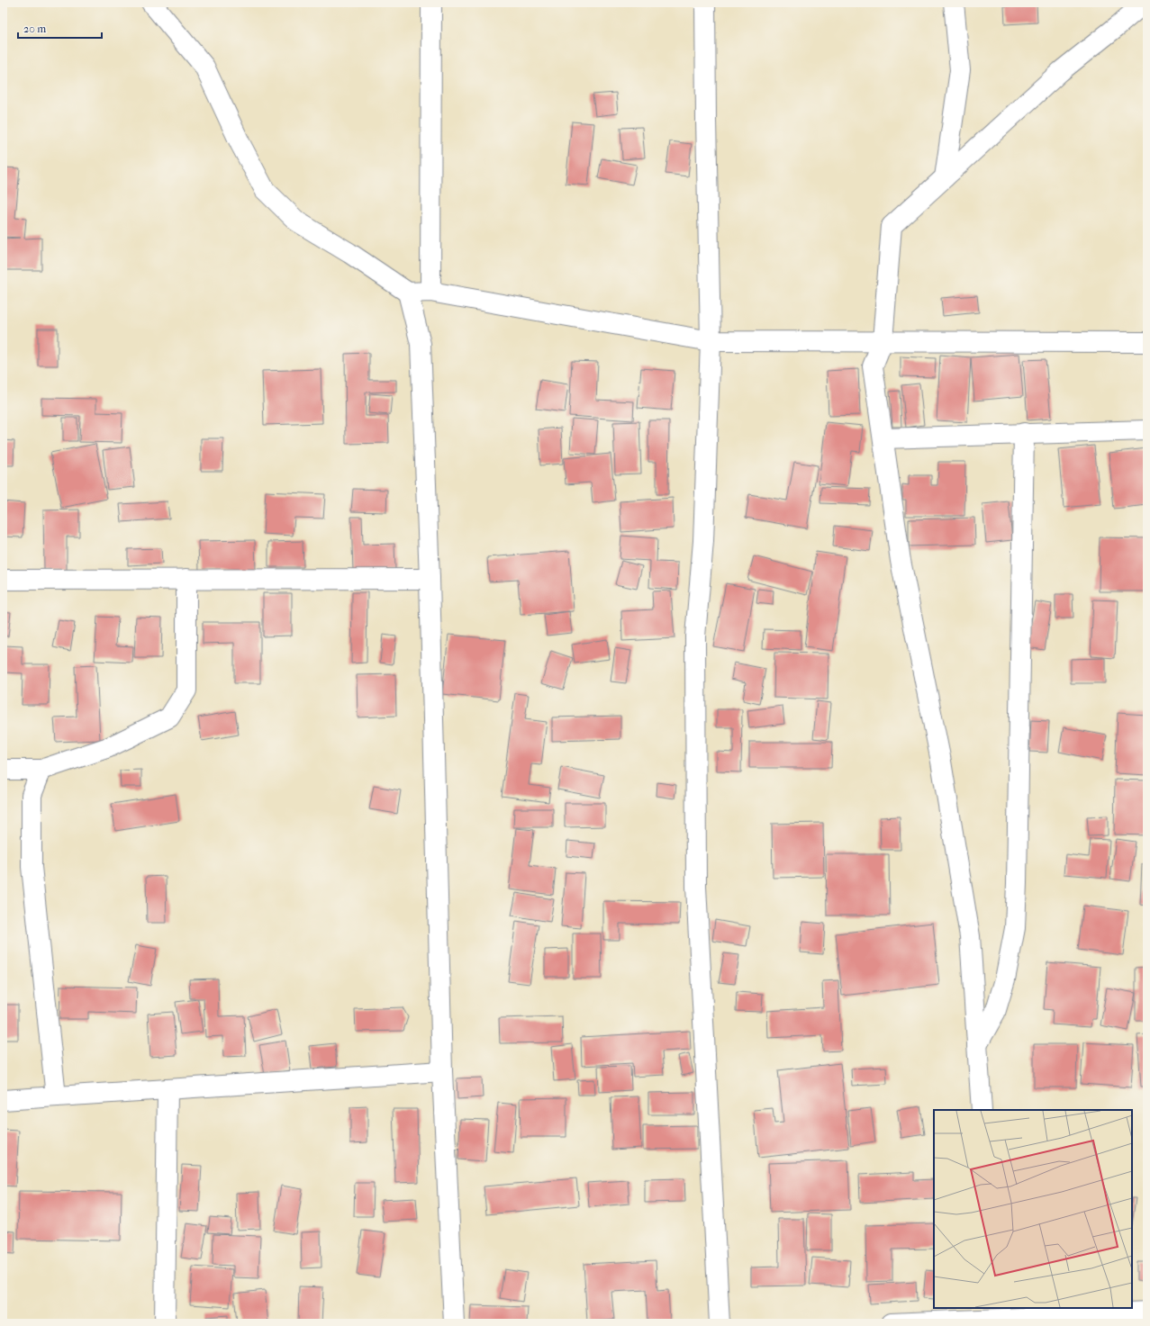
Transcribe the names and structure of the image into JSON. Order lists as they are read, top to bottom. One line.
{"scale_bar":"20 m"}
